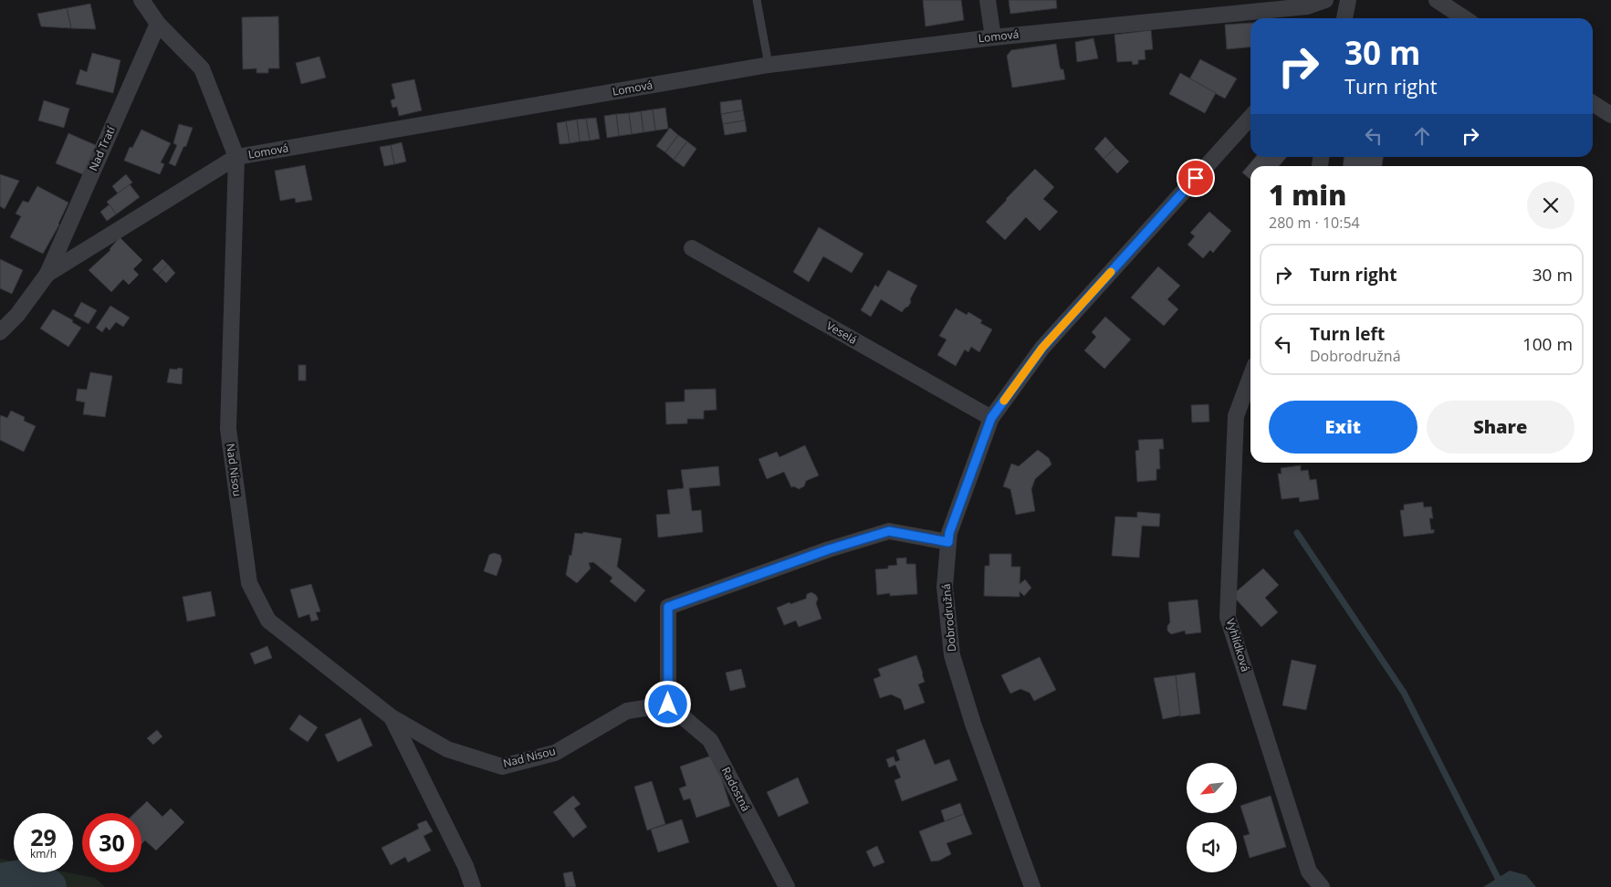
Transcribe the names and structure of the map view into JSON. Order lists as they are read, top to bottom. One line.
{"streets":{"street":["Lomová","Nad Tratí","Veselá","Nad Nisou","Dobrodružná","Vyhlídková","Radostná"]},"crossings":[["Lomová","Nad Tratí"],["Lomová","Nad Nisou"],["Veselá","Dobrodružná"],["Nad Nisou","Radostná"]],"north":"bottom left","page":{"turn":["30 m","Turn right"],"heading":["1 min","280 m · 10:54"],"list":[{"name":"Turn right","value":"30 m"},{"name":"Turn left","note":"Dobrodružná","value":"100 m"}],"buttons":["Exit","Share"],"speed":"29 km/h","limit":"30"}}
